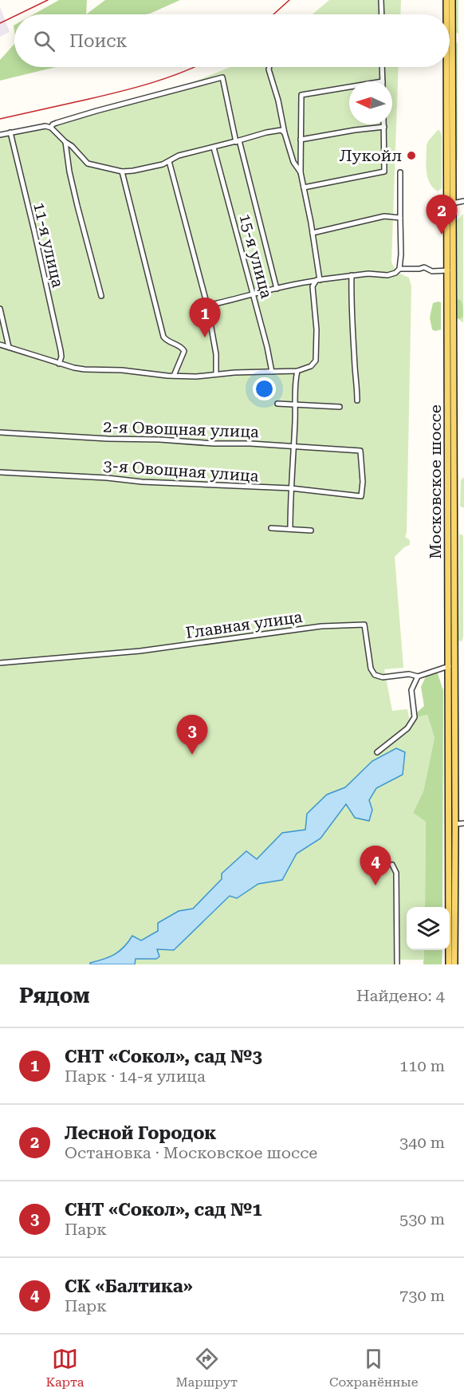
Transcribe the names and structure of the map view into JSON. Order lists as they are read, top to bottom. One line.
{"streets":{"main road":["Московское шоссе"],"street":["11-я улица","15-я улица","2-я Овощная улица","3-я Овощная улица","Главная улица"]},"crossings":[["2-я Овощная улица","3-я Овощная улица"],["Московское шоссе","Главная улица"]],"places":["Лукойл"],"north":"left","page":{"search":"Поиск","pins":["2","1","3","4"],"heading":["Рядом","Найдено: 4"],"list":[{"mark":"1","name":"СНТ «Сокол», сад №3","note":"Парк · 14-я улица","value":"110 m"},{"mark":"2","name":"Лесной Городок","note":"Остановка · Московское шоссе","value":"340 m"},{"mark":"3","name":"СНТ «Сокол», сад №1","note":"Парк","value":"530 m"},{"mark":"4","name":"СК «Балтика»","note":"Парк","value":"730 m"}],"nav":["Карта","Маршрут","Сохранённые"]}}
